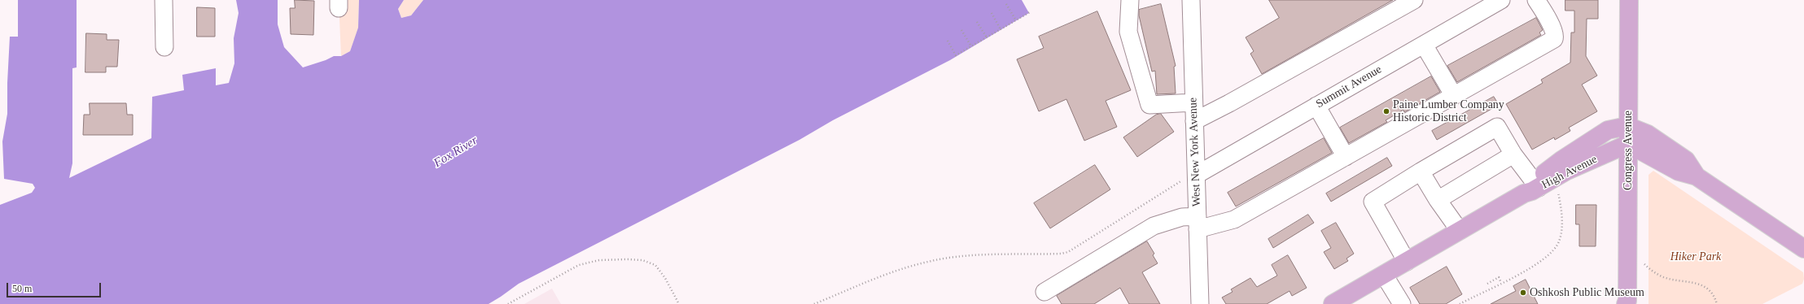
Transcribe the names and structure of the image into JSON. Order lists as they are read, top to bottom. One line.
{"streets":{"main road":["Congress Avenue","High Avenue"],"street":["Summit Avenue","West New York Avenue"]},"crossings":[["Summit Avenue","West New York Avenue"],["Congress Avenue","High Avenue"]],"water":["Fox River"],"parks":["Hiker Park"],"places":["Paine Lumber Company Historic District","Oshkosh Public Museum"],"scale_bar":"50 m"}
